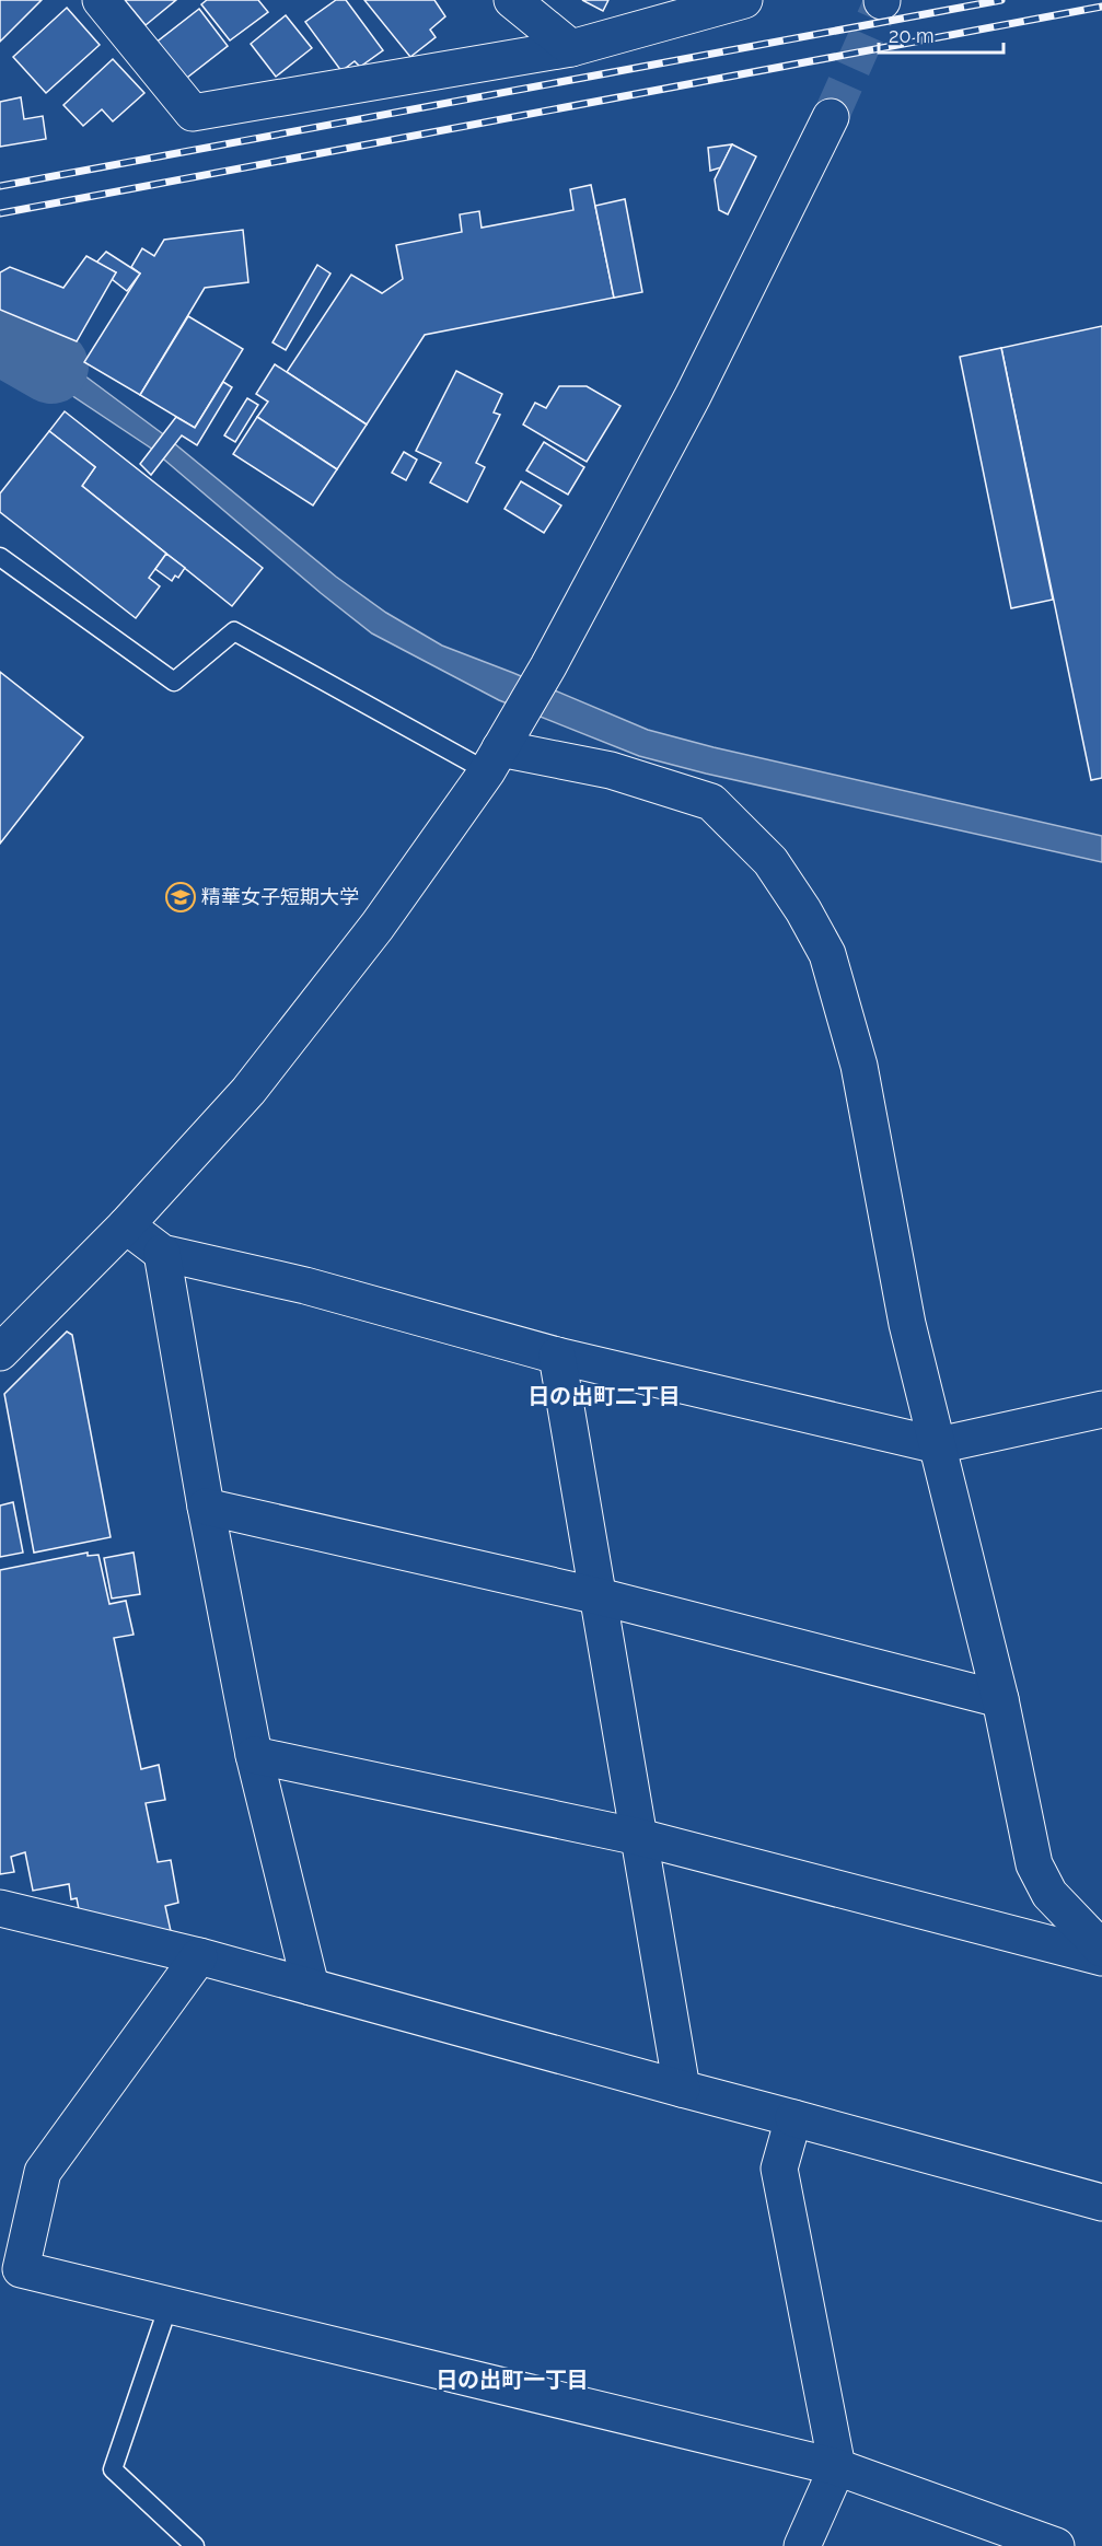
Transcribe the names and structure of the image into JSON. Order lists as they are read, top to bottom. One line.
{"districts":["日の出町二丁目","日の出町一丁目"],"places":{"school or university":["精華女子短期大学"]},"scale_bar":"20 m"}
